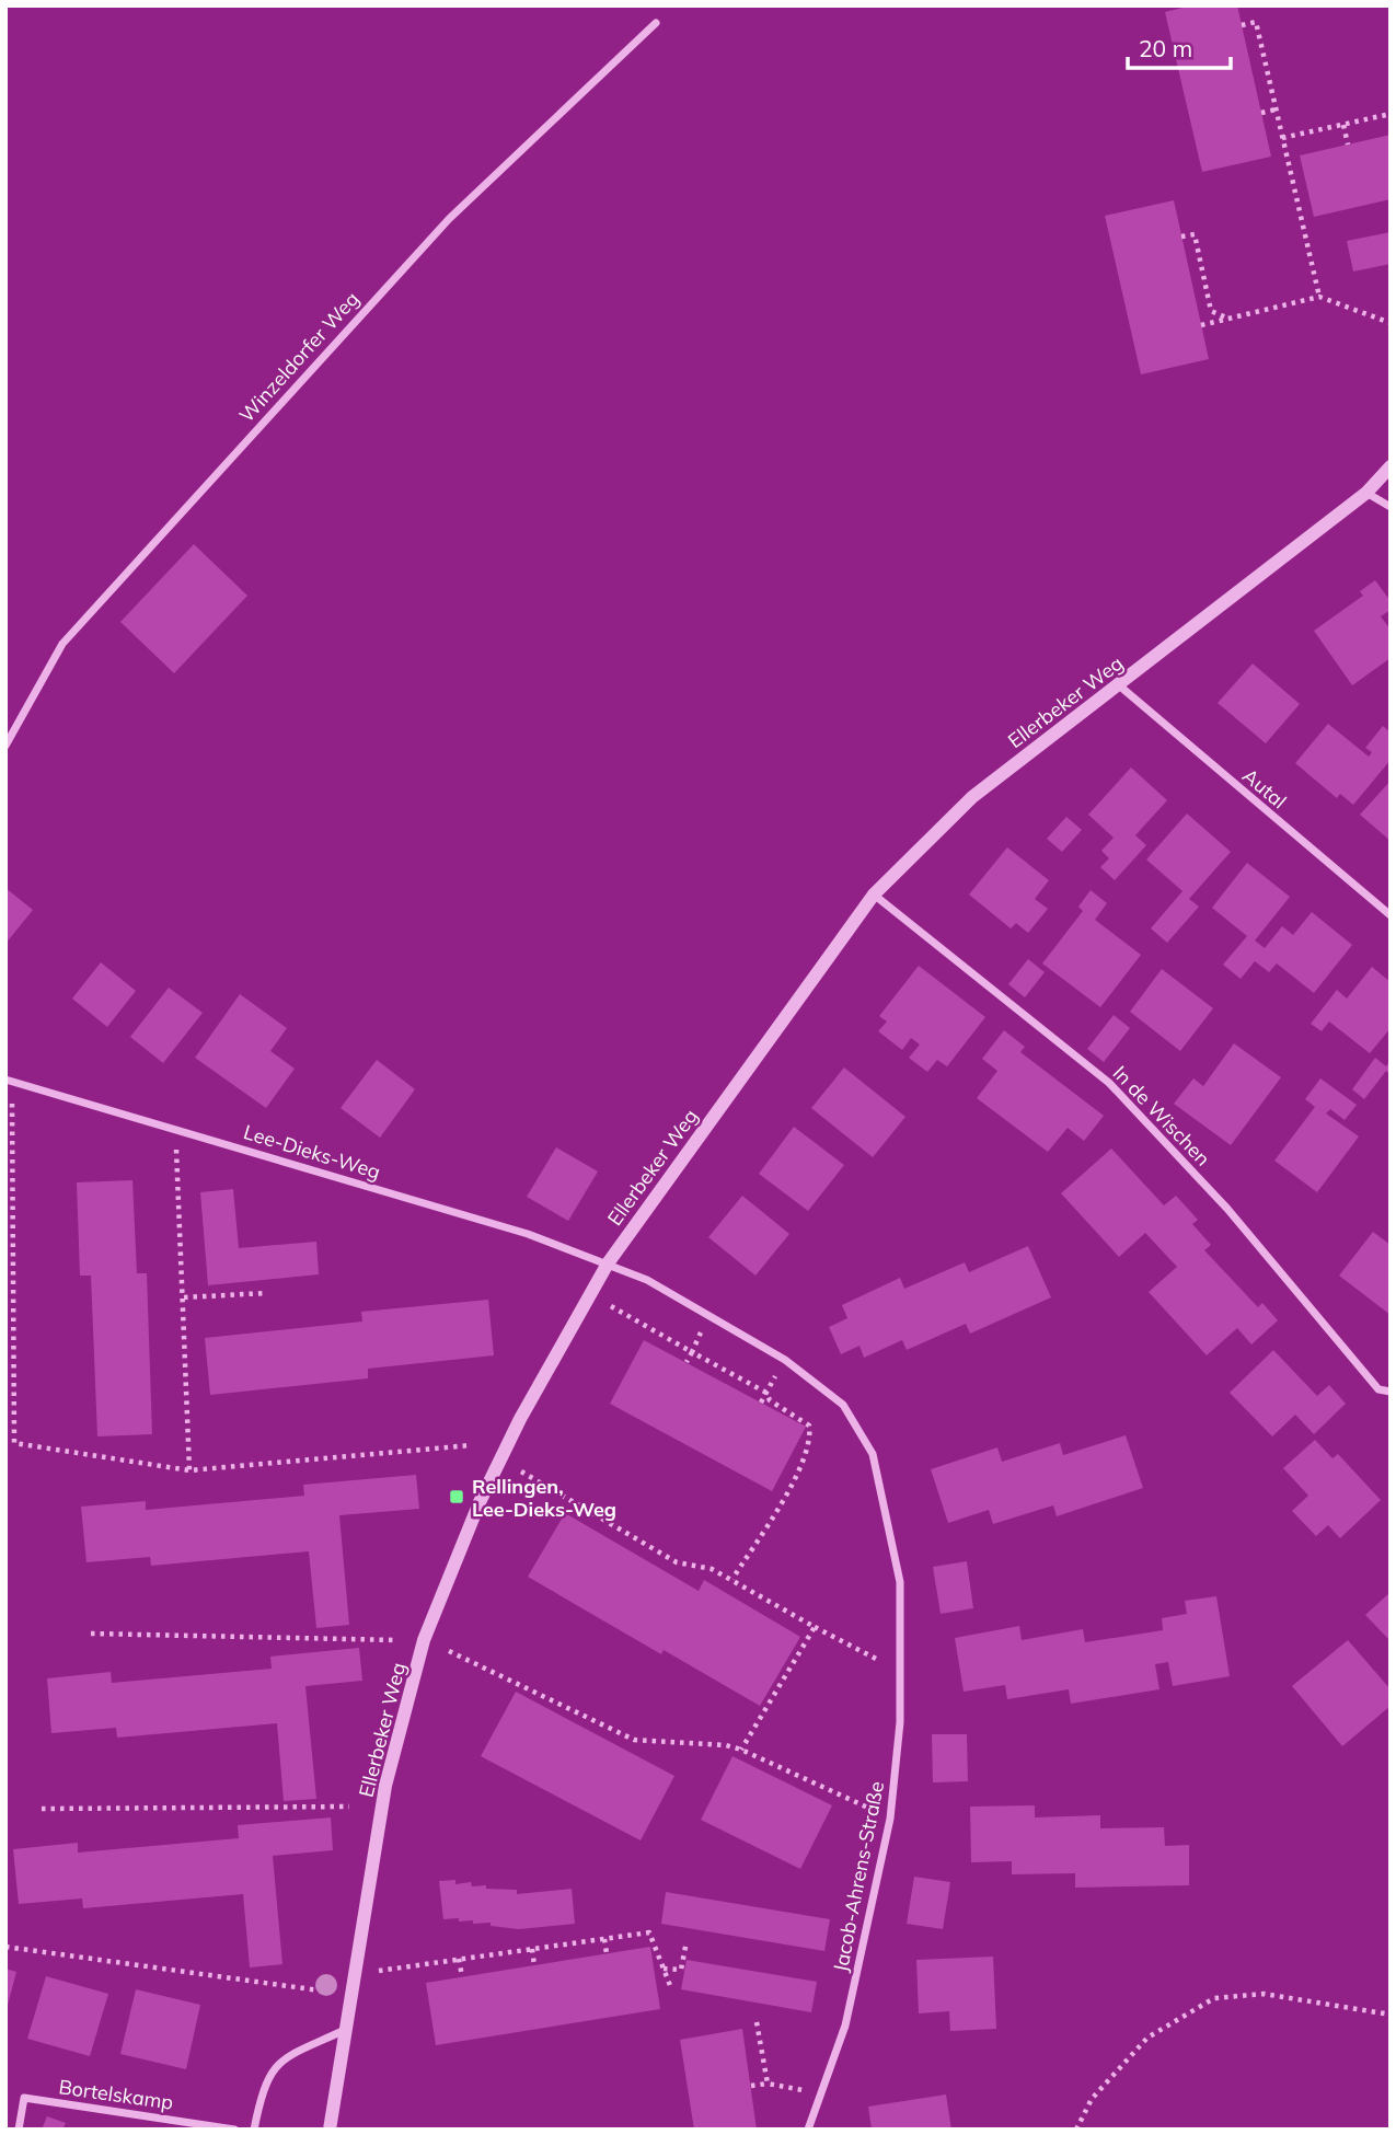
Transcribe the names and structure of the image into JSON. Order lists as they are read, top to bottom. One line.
{"streets":{"street":["Winzeldorfer Weg","Ellerbeker Weg","Autal","In de Wischen","Lee-Dieks-Weg","Jacob-Ahrens-Straße","Bortelskamp"]},"crossings":[["Ellerbeker Weg","Autal"],["Ellerbeker Weg","In de Wischen"],["Ellerbeker Weg","Lee-Dieks-Weg"],["Ellerbeker Weg","Jacob-Ahrens-Straße"],["Lee-Dieks-Weg","Jacob-Ahrens-Straße"]],"places":{"transit":["Rellingen, Lee-Dieks-Weg"]},"scale_bar":"20 m"}
